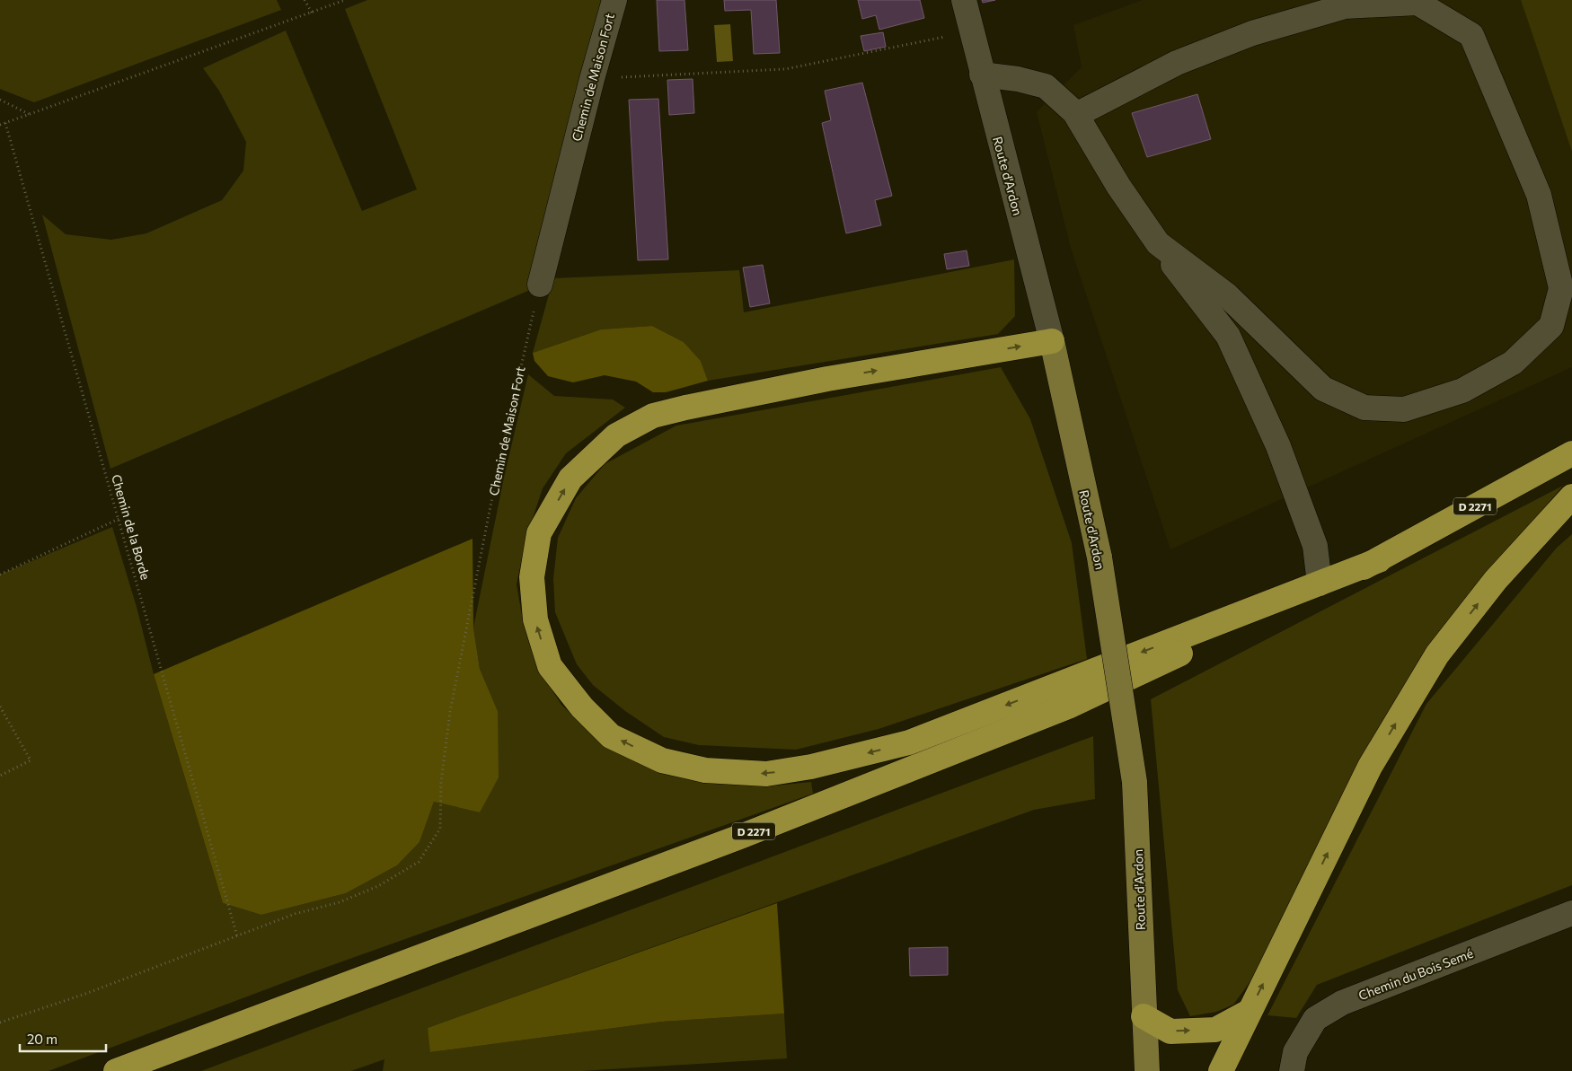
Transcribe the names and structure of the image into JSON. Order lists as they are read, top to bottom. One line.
{"streets":{"highway":["D 2271"],"main road":["Route d'Ardon"],"street":["Chemin de Maison Fort","Chemin du Bois Semé"],"path":["Chemin de la Borde"]},"crossings":[["Chemin de Maison Fort","Chemin de la Borde"]],"scale_bar":"20 m"}
